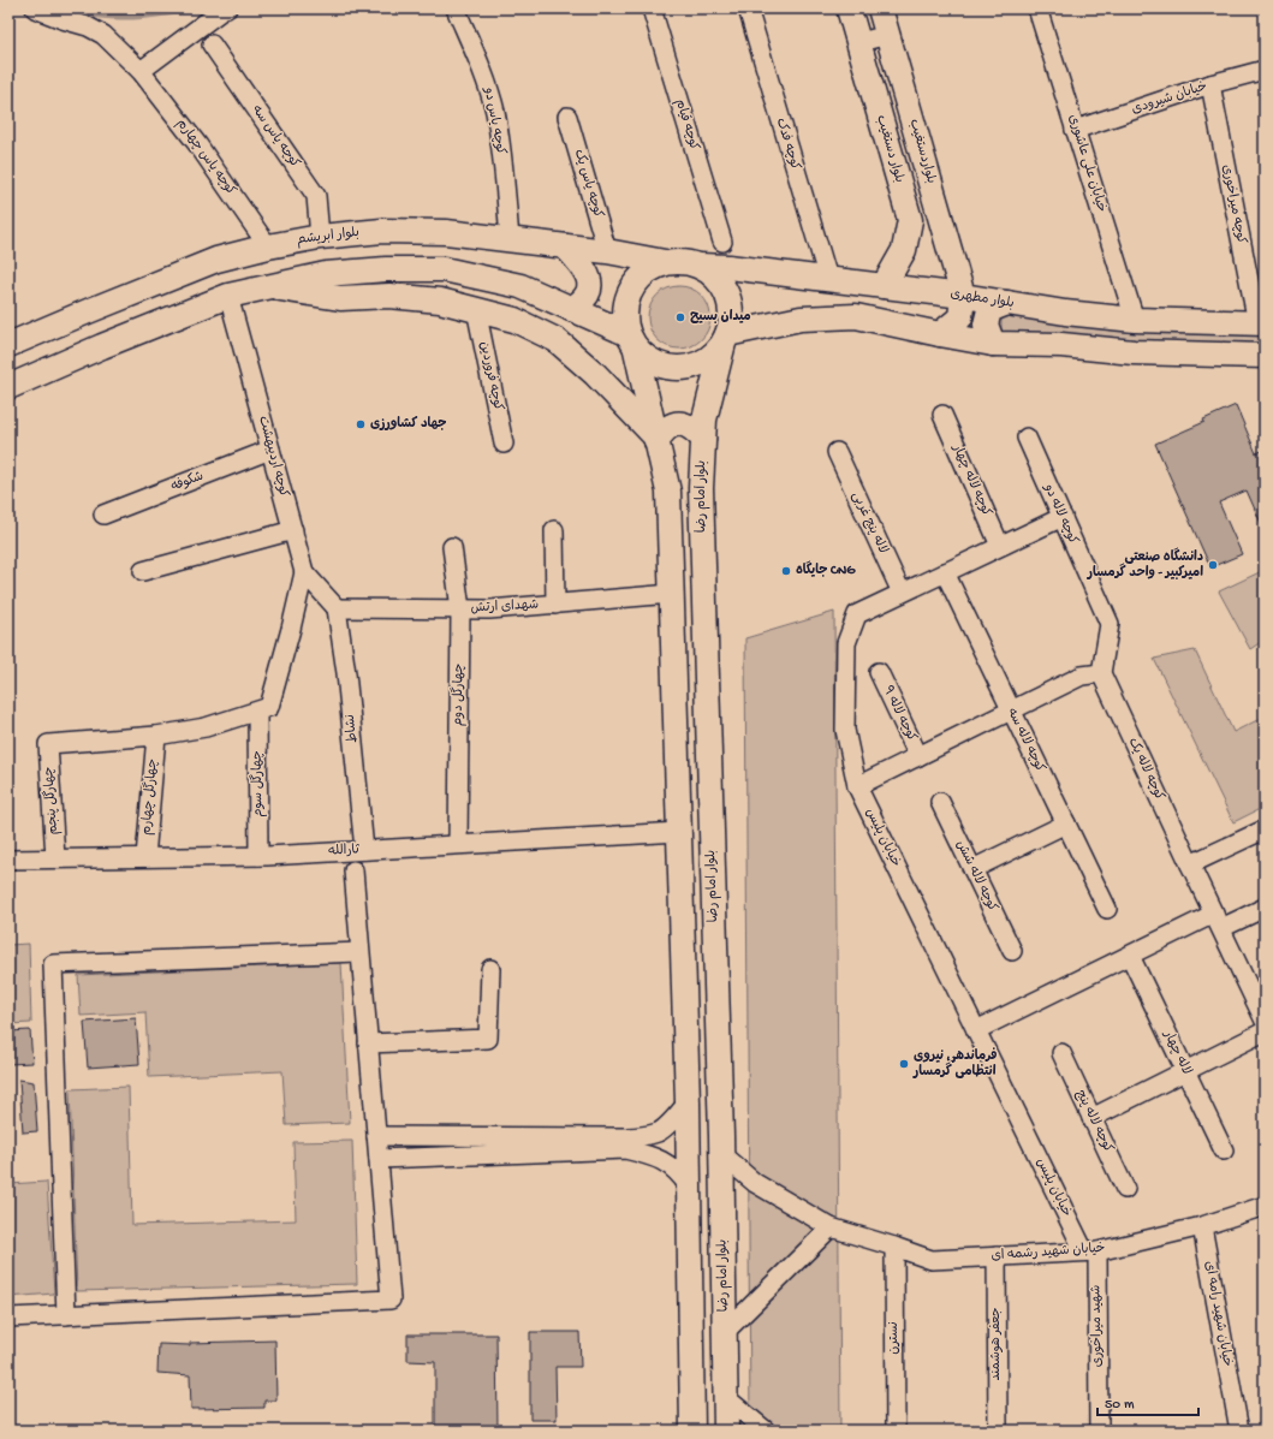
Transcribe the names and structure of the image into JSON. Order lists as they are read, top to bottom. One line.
{"streets":{"main road":["بلوار دستغیب","بلواردستغیب","بلوار ابریشم","بلوار مطهری","بلوار امام رضا"],"street":["خیابان شیرودی","کوچه یاس دو","کوچه قیام","کوچه یاس سه","کوچه فدک","کوچه یاس چهارم","خیابان علی عاشوری","کوچه یاس یک","کوچه میراخوری","کوچه فروردین","کوچه اردیبهشت","کوچه لاله چهار","شکوفه","کوچه لاله دو","لاله پنج غربی","شهدای ارتش","چهارگل دوم","کوچه لاله ۹","نشاط","کوچه لاله سه","کوچه لاله یک","چهارگل سوم","چهارگل چهارم","چهارگل پنجم","خیابان پلیس","ثارالله","کوچه لاله شش","لاله چهار","کوچه لاله پنج","خیابان شهید رشمه ای","خیابان شهید رامه ای","شهید میراخوری","نسترن","جعفر هوشمند"]},"crossings":[["خیابان شیرودی","خیابان علی عاشوری"],["خیابان شیرودی","کوچه میراخوری"],["کوچه یاس دو","بلوار ابریشم"],["کوچه یاس سه","بلوار ابریشم"],["کوچه فدک","بلوار مطهری"],["بلوار دستغیب","بلوار مطهری"],["بلواردستغیب","بلوار مطهری"],["کوچه یاس چهارم","بلوار ابریشم"],["خیابان علی عاشوری","بلوار مطهری"],["کوچه یاس یک","بلوار ابریشم"],["کوچه میراخوری","بلوار مطهری"],["بلوار ابریشم","بلوار مطهری"],["بلوار ابریشم","بلوار امام رضا"],["بلوار مطهری","بلوار امام رضا"],["کوچه اردیبهشت","شکوفه"],["کوچه اردیبهشت","شهدای ارتش"],["کوچه اردیبهشت","نشاط"],["کوچه لاله چهار","خیابان پلیس"],["بلوار امام رضا","خیابان شهید رشمه ای"],["کوچه لاله دو","کوچه لاله یک"],["کوچه لاله دو","خیابان پلیس"],["لاله پنج غربی","خیابان پلیس"],["شهدای ارتش","چهارگل دوم"],["شهدای ارتش","نشاط"],["چهارگل دوم","ثارالله"],["نشاط","ثارالله"],["کوچه لاله سه","خیابان پلیس"],["چهارگل سوم","ثارالله"],["چهارگل چهارم","چهارگل پنجم"],["چهارگل چهارم","ثارالله"],["چهارگل پنجم","ثارالله"],["خیابان پلیس","خیابان شهید رشمه ای"],["خیابان پلیس","شهید میراخوری"],["خیابان شهید رشمه ای","خیابان شهید رامه ای"],["خیابان شهید رشمه ای","شهید میراخوری"],["خیابان شهید رشمه ای","نسترن"],["خیابان شهید رشمه ای","جعفر هوشمند"]],"places":["میدان بسیح","جهاد کشاورزی","دانشگاه صنعتی امیرکبیر - واحد گرمسار","جایگاه CNG","فرماندهی نیروی انتظامی گرمسار"],"scale_bar":"50 m"}
